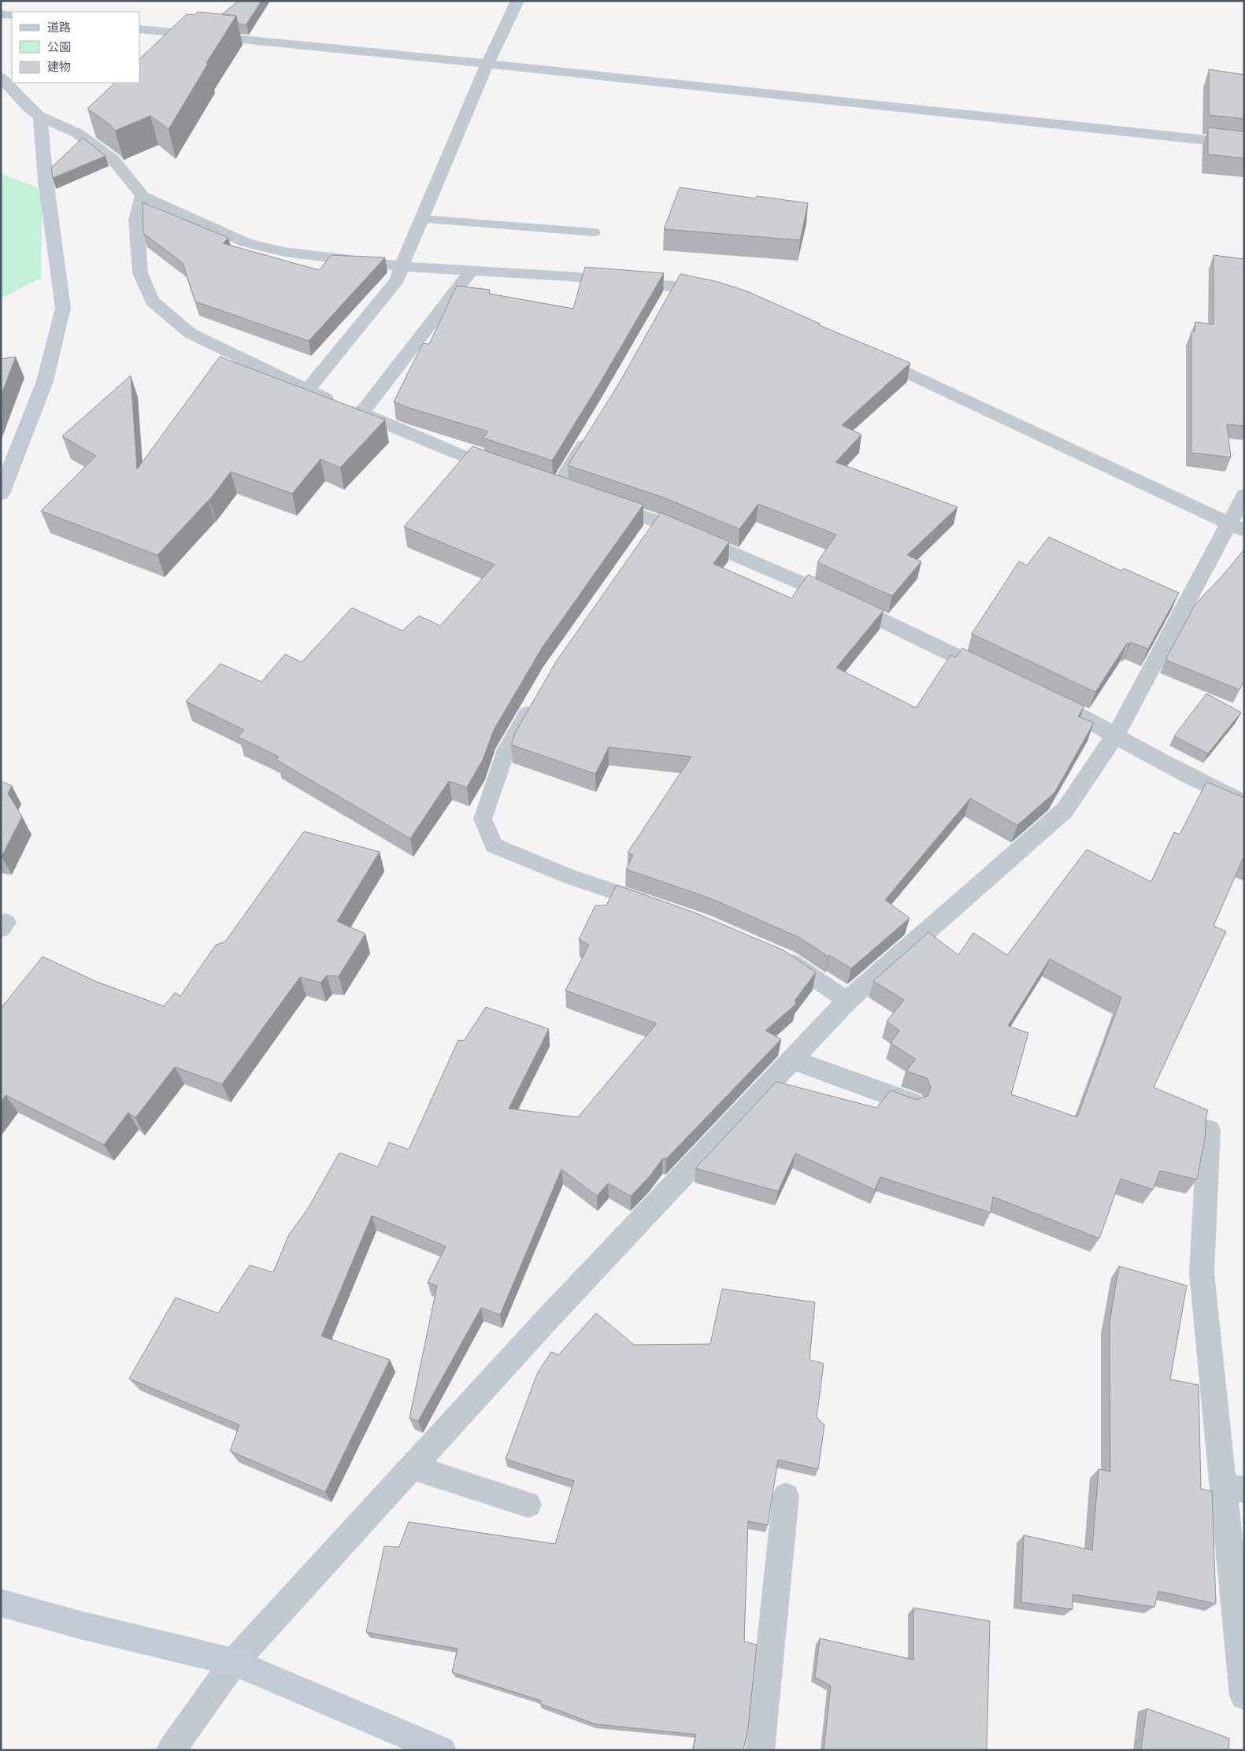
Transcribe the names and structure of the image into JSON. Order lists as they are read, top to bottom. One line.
{"legend":["道路","公園","建物"]}
